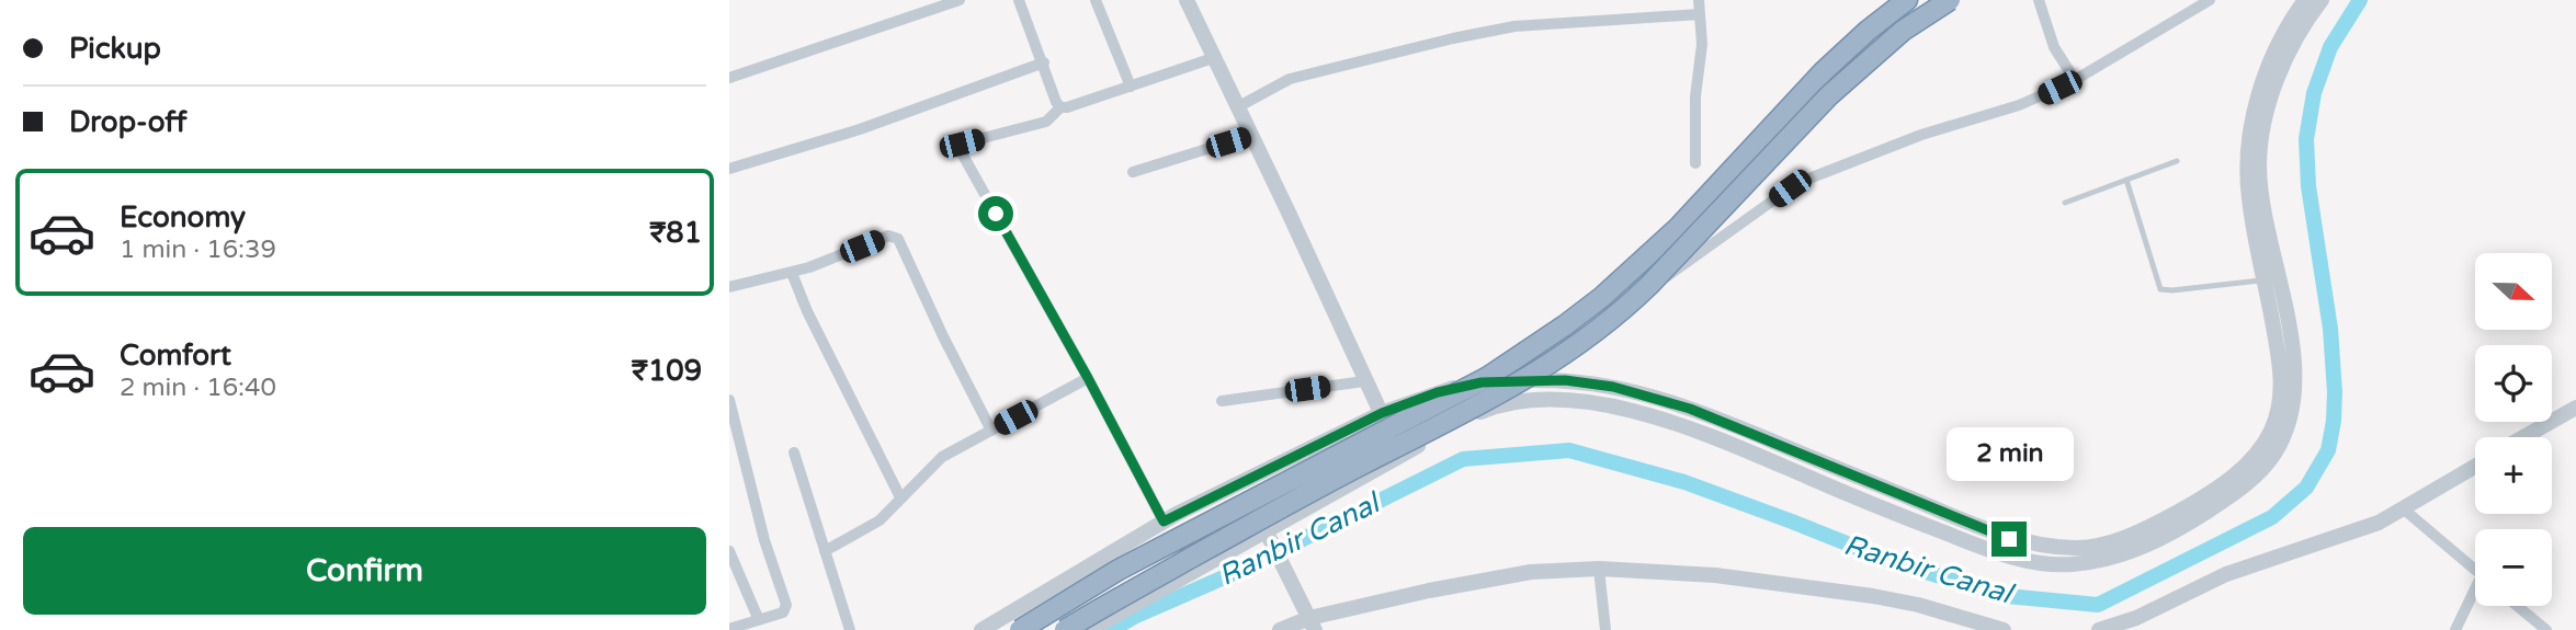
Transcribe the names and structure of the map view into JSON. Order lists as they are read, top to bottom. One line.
{"water":["Ranbir Canal"],"north":"right","page":{"banner":["Pickup","Drop-off"],"list":[{"name":"Economy","note":"1 min · 16:39","value":"₹81"},{"name":"Comfort","note":"2 min · 16:40","value":"₹109"}],"map_buttons":["+","−"],"bubble":"2 min","buttons":"Confirm"}}
